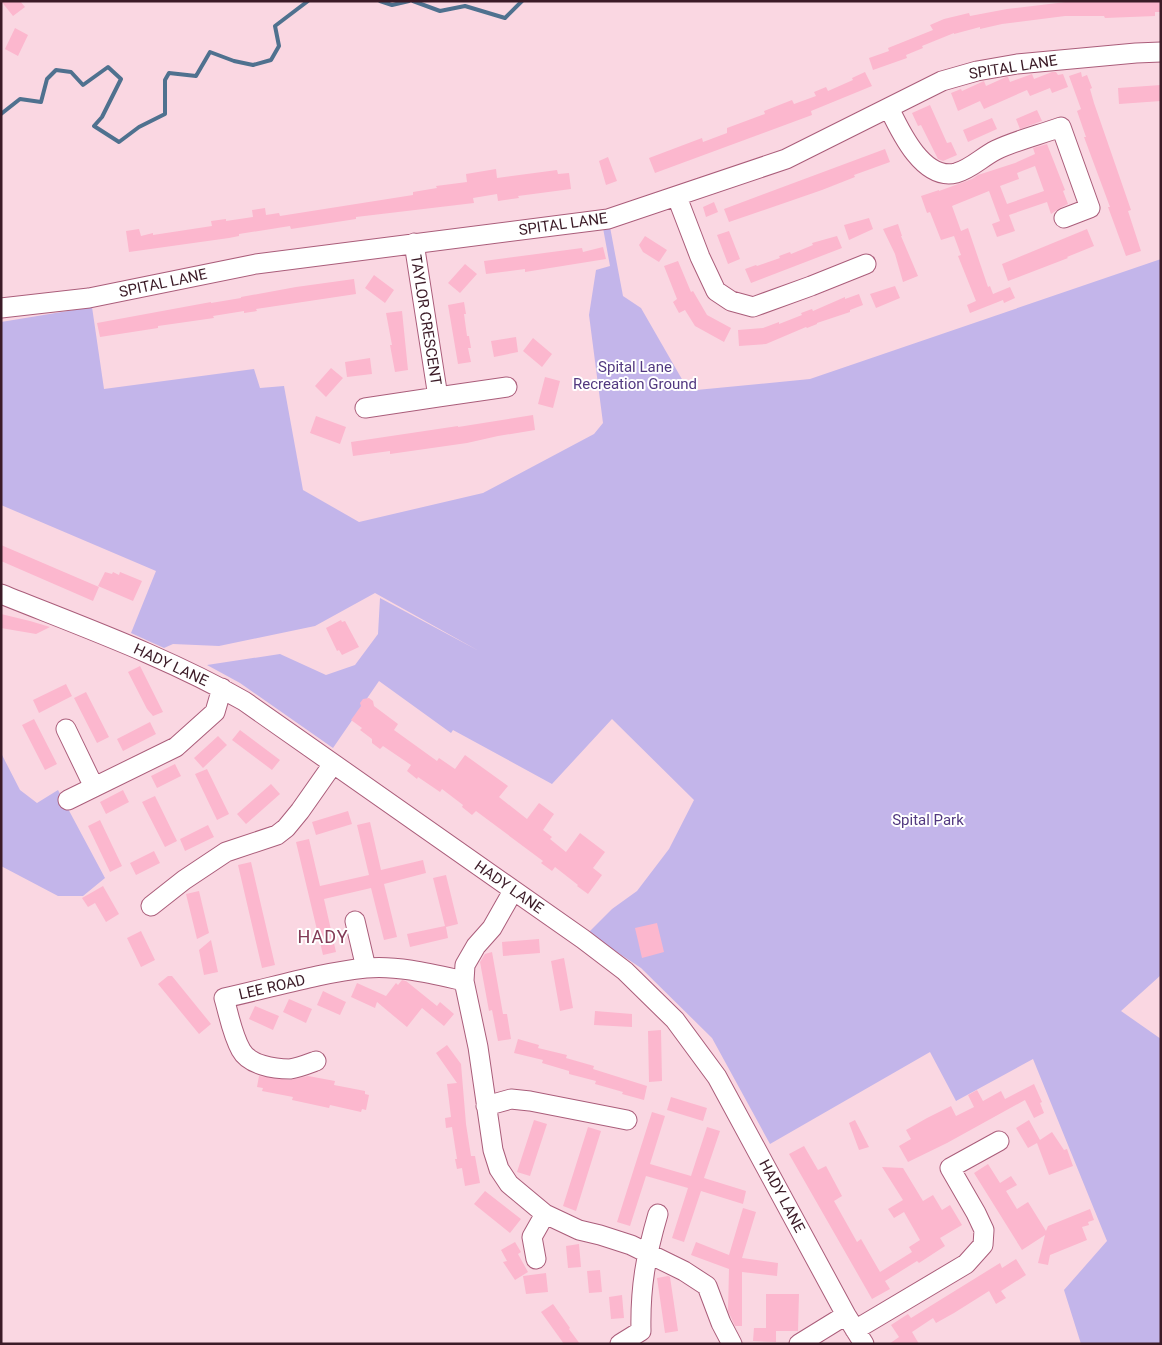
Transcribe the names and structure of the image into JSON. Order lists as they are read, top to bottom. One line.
{"streets":{"street":["SPITAL LANE","TAYLOR CRESCENT","HADY LANE","LEE ROAD"]},"crossings":[["SPITAL LANE","TAYLOR CRESCENT"]],"districts":["HADY"],"parks":["Spital Lane Recreation Ground","Spital Park"]}
